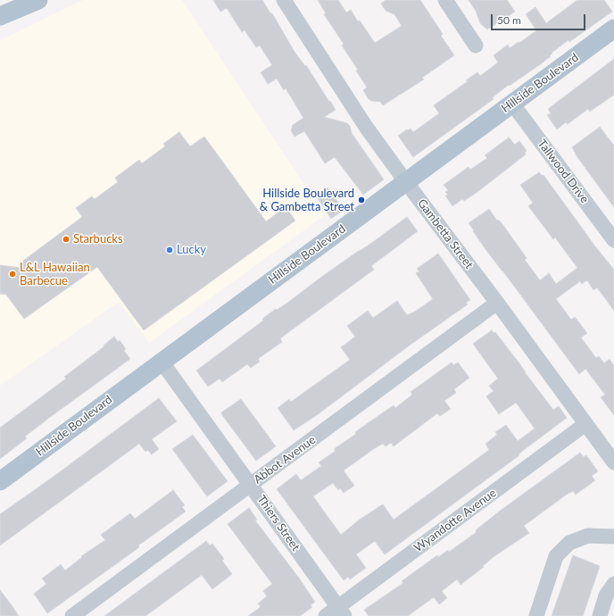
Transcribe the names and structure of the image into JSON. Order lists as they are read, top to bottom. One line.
{"streets":{"main road":["Hillside Boulevard"],"street":["Tallwood Drive","Gambetta Street","Abbot Avenue","Wyandotte Avenue","Thiers Street"]},"crossings":[["Hillside Boulevard","Tallwood Drive"],["Hillside Boulevard","Gambetta Street"],["Hillside Boulevard","Thiers Street"],["Gambetta Street","Abbot Avenue"],["Gambetta Street","Wyandotte Avenue"],["Abbot Avenue","Thiers Street"],["Wyandotte Avenue","Thiers Street"]],"places":["Hillside Boulevard & Gambetta Street","Starbucks","Lucky","L&L Hawaiian Barbecue"],"scale_bar":"50 m"}
